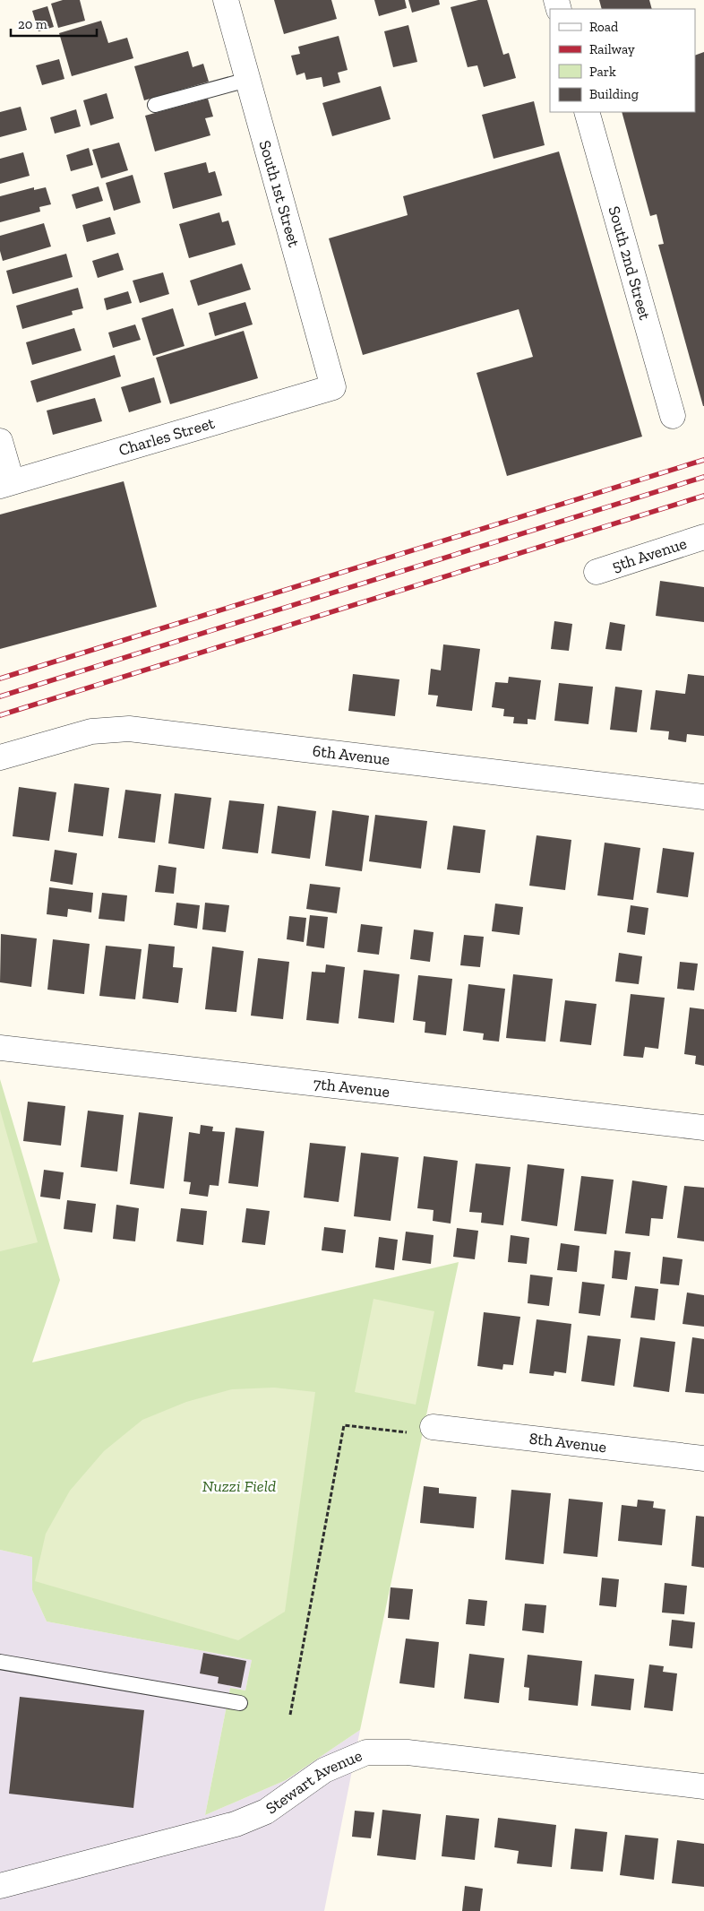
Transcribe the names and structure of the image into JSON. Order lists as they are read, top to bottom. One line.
{"streets":{"street":["South 1st Street","South 2nd Street","Charles Street","5th Avenue","6th Avenue","7th Avenue","8th Avenue","Stewart Avenue"]},"crossings":[["South 1st Street","Charles Street"]],"parks":["Nuzzi Field"],"legend":["Road","Railway","Park","Building"],"scale_bar":"20 m"}
